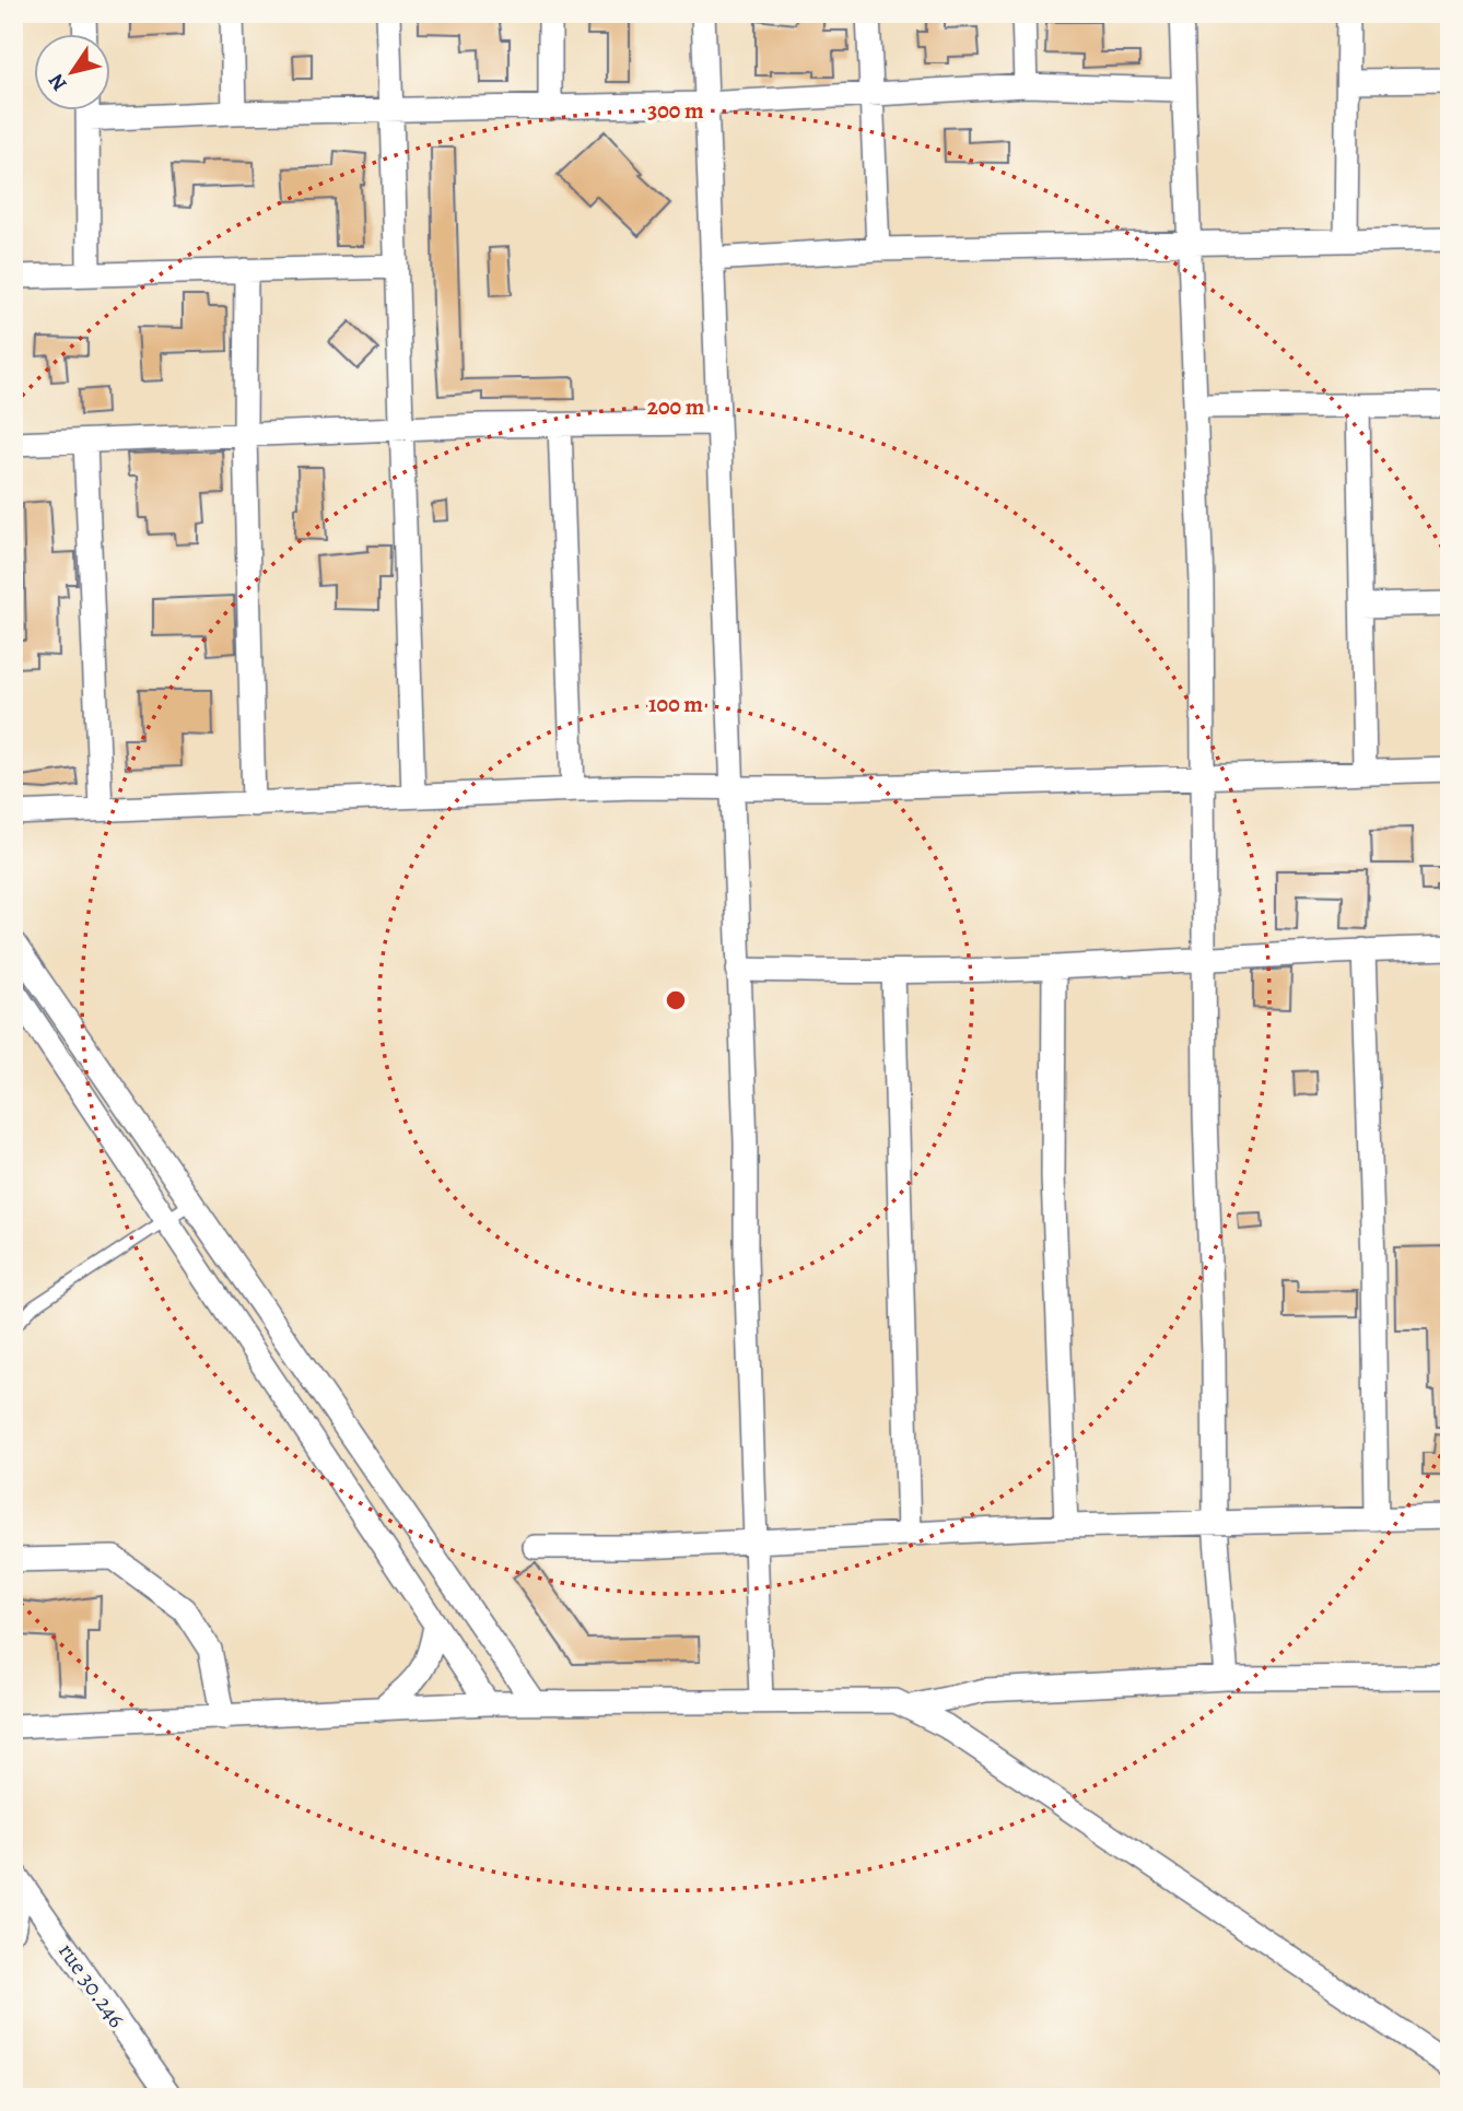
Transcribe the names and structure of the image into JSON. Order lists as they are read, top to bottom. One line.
{"streets":{"street":["rue 30.246"]},"north":"bottom left","rings":["300 m","200 m","100 m"]}
